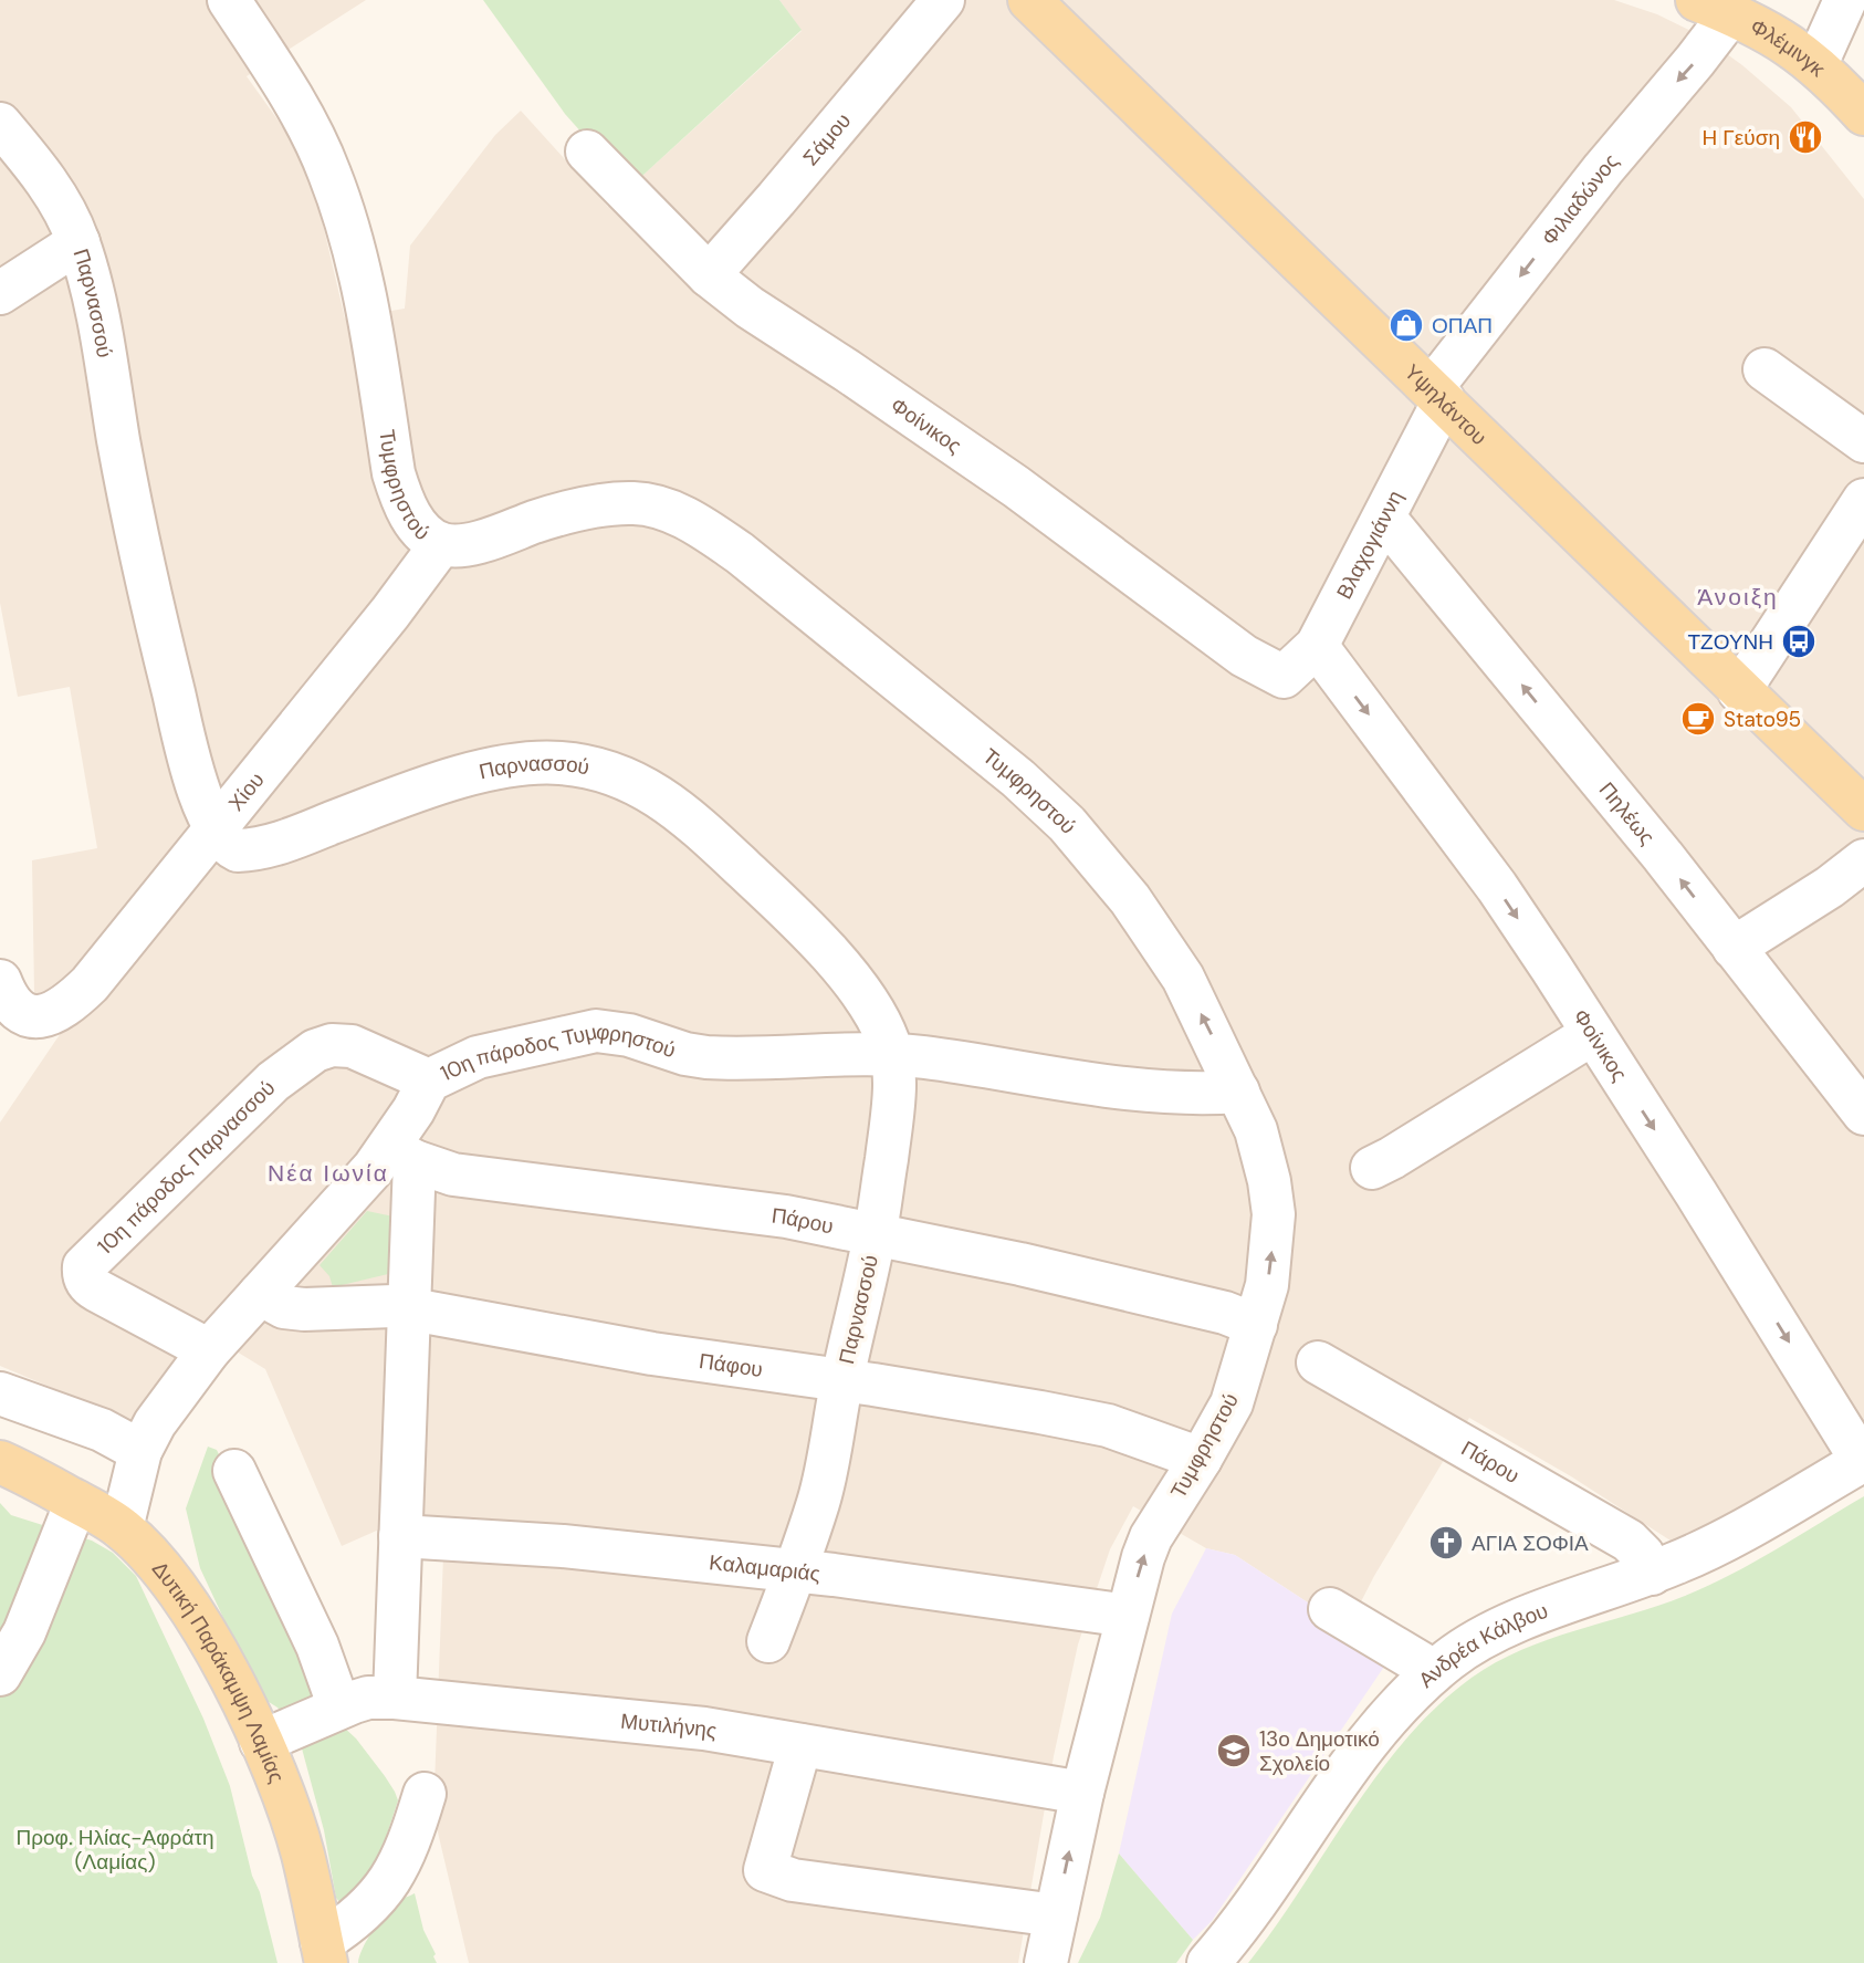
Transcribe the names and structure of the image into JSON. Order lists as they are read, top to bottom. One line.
{"streets":{"main road":["Φλέμινγκ","Υψηλάντου","Δυτική Παράκαμψη Λαμίας"],"street":["Σάμου","Φιλιαδώνος","Παρνασσού","Φοίνικος","Τυμφρηστού","Βλαχογιάννη","Χίου","Πηλέως","10η πάροδος Τυμφρηστού","10η πάροδος Παρνασσού","Πάρου","Πάφου","Καλαμαριάς","Ανδρέα Κάλβου","Μυτιλήνης"]},"crossings":[["Φλέμινγκ","Φιλιαδώνος"],["Σάμου","Φοίνικος"],["Φιλιαδώνος","Υψηλάντου"],["Φιλιαδώνος","Βλαχογιάννη"],["Παρνασσού","Χίου"],["Παρνασσού","10η πάροδος Τυμφρηστού"],["Παρνασσού","Πάρου"],["Παρνασσού","Πάφου"],["Παρνασσού","Καλαμαριάς"],["Υψηλάντου","Βλαχογιάννη"],["Φοίνικος","Βλαχογιάννη"],["Φοίνικος","Ανδρέα Κάλβου"],["Τυμφρηστού","Χίου"],["Τυμφρηστού","10η πάροδος Τυμφρηστού"],["Τυμφρηστού","Πάρου"],["Τυμφρηστού","Πάφου"],["Τυμφρηστού","Καλαμαριάς"],["Τυμφρηστού","Μυτιλήνης"],["Βλαχογιάννη","Πηλέως"],["10η πάροδος Τυμφρηστού","10η πάροδος Παρνασσού"],["10η πάροδος Τυμφρηστού","Πάρου"],["10η πάροδος Τυμφρηστού","Πάφου"],["10η πάροδος Τυμφρηστού","Δυτική Παράκαμψη Λαμίας"],["Πάρου","Ανδρέα Κάλβου"],["Δυτική Παράκαμψη Λαμίας","Μυτιλήνης"]],"one_way":["Φιλιαδώνος","Φοίνικος","Πηλέως"],"districts":["Άνοιξη","Νέα Ιωνία"],"parks":["Προφ. Ηλίας-Αφράτη (Λαμίας)"],"places":{"restaurant":["Η Γεύση"],"shop":["ΟΠΑΠ"],"bus stop":["ΤΖΟΥΝΗ"],"cafe":["Stato95"],"church":["ΑΓΙΑ ΣΟΦΙΑ"],"school or university":["13ο Δημοτικό Σχολείο"]}}
